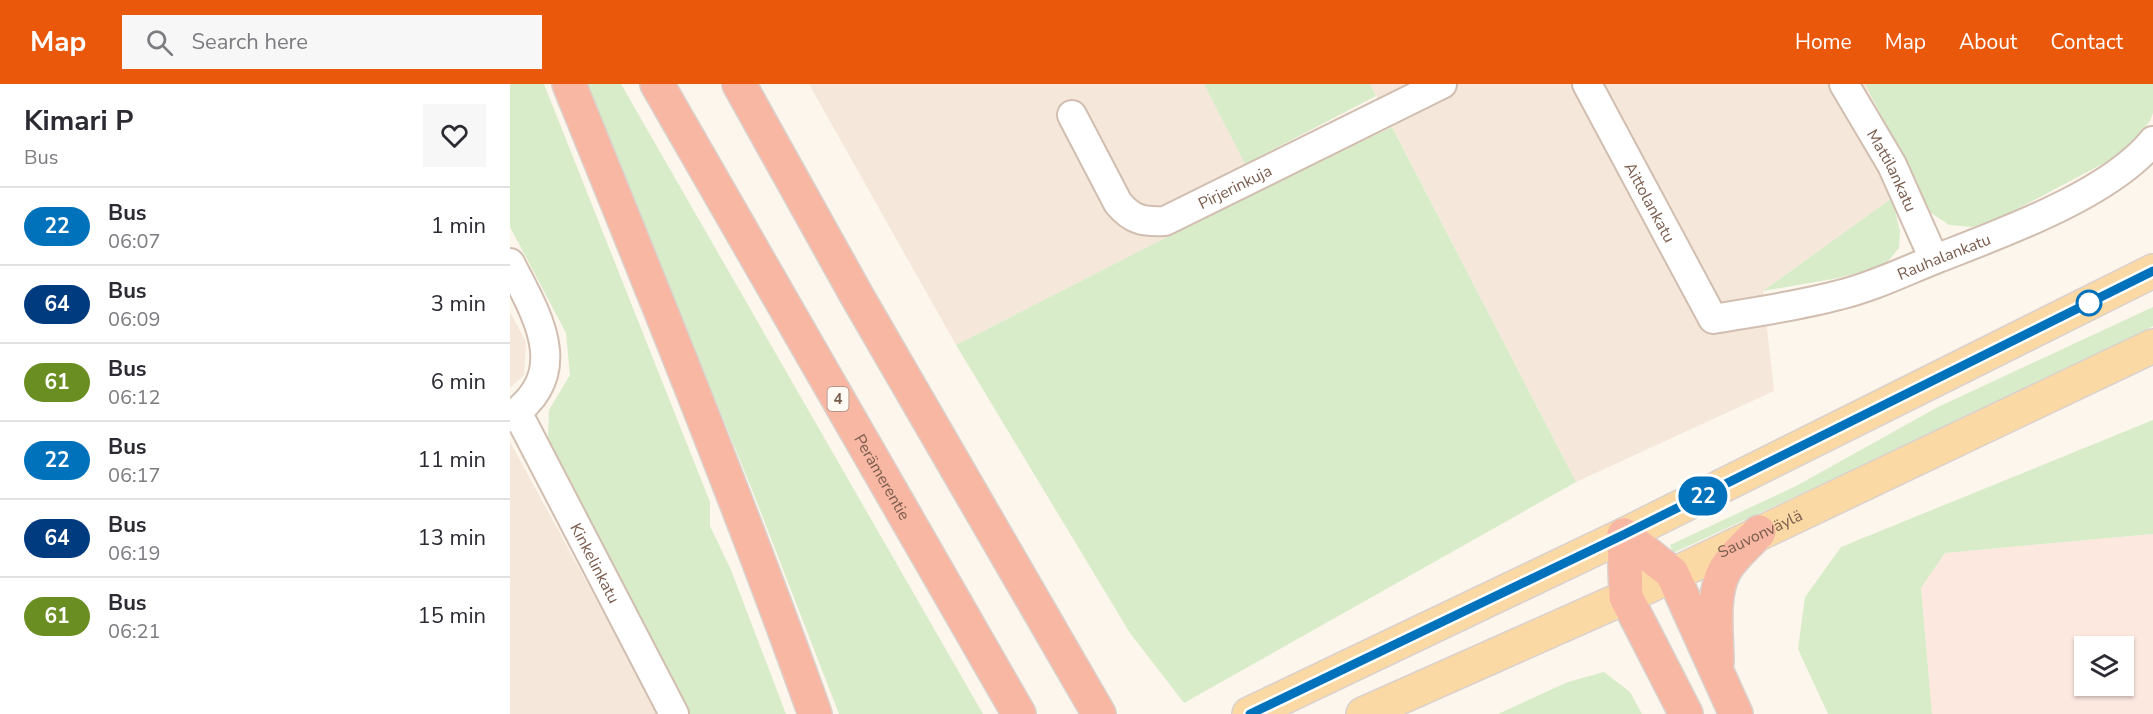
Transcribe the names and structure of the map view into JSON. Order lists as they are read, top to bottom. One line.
{"streets":{"highway":["4","Perämerentie"],"main road":["Sauvonväylä"],"street":["Mattilankatu","Pirjerinkuja","Aittolankatu","Rauhalankatu","Kinkelinkatu"]},"crossings":[["Mattilankatu","Rauhalankatu"],["Aittolankatu","Rauhalankatu"]],"lines":["bus line 22"],"page":{"header":"Map","search":"Search here","nav":["Home","Map","About","Contact"],"heading":["Kimari P","Bus"],"on_map":"22","list":[{"mark":"22","name":"Bus","note":"06:07","value":"1 min"},{"mark":"64","name":"Bus","note":"06:09","value":"3 min"},{"mark":"61","name":"Bus","note":"06:12","value":"6 min"},{"mark":"22","name":"Bus","note":"06:17","value":"11 min"},{"mark":"64","name":"Bus","note":"06:19","value":"13 min"},{"mark":"61","name":"Bus","note":"06:21","value":"15 min"}]}}
